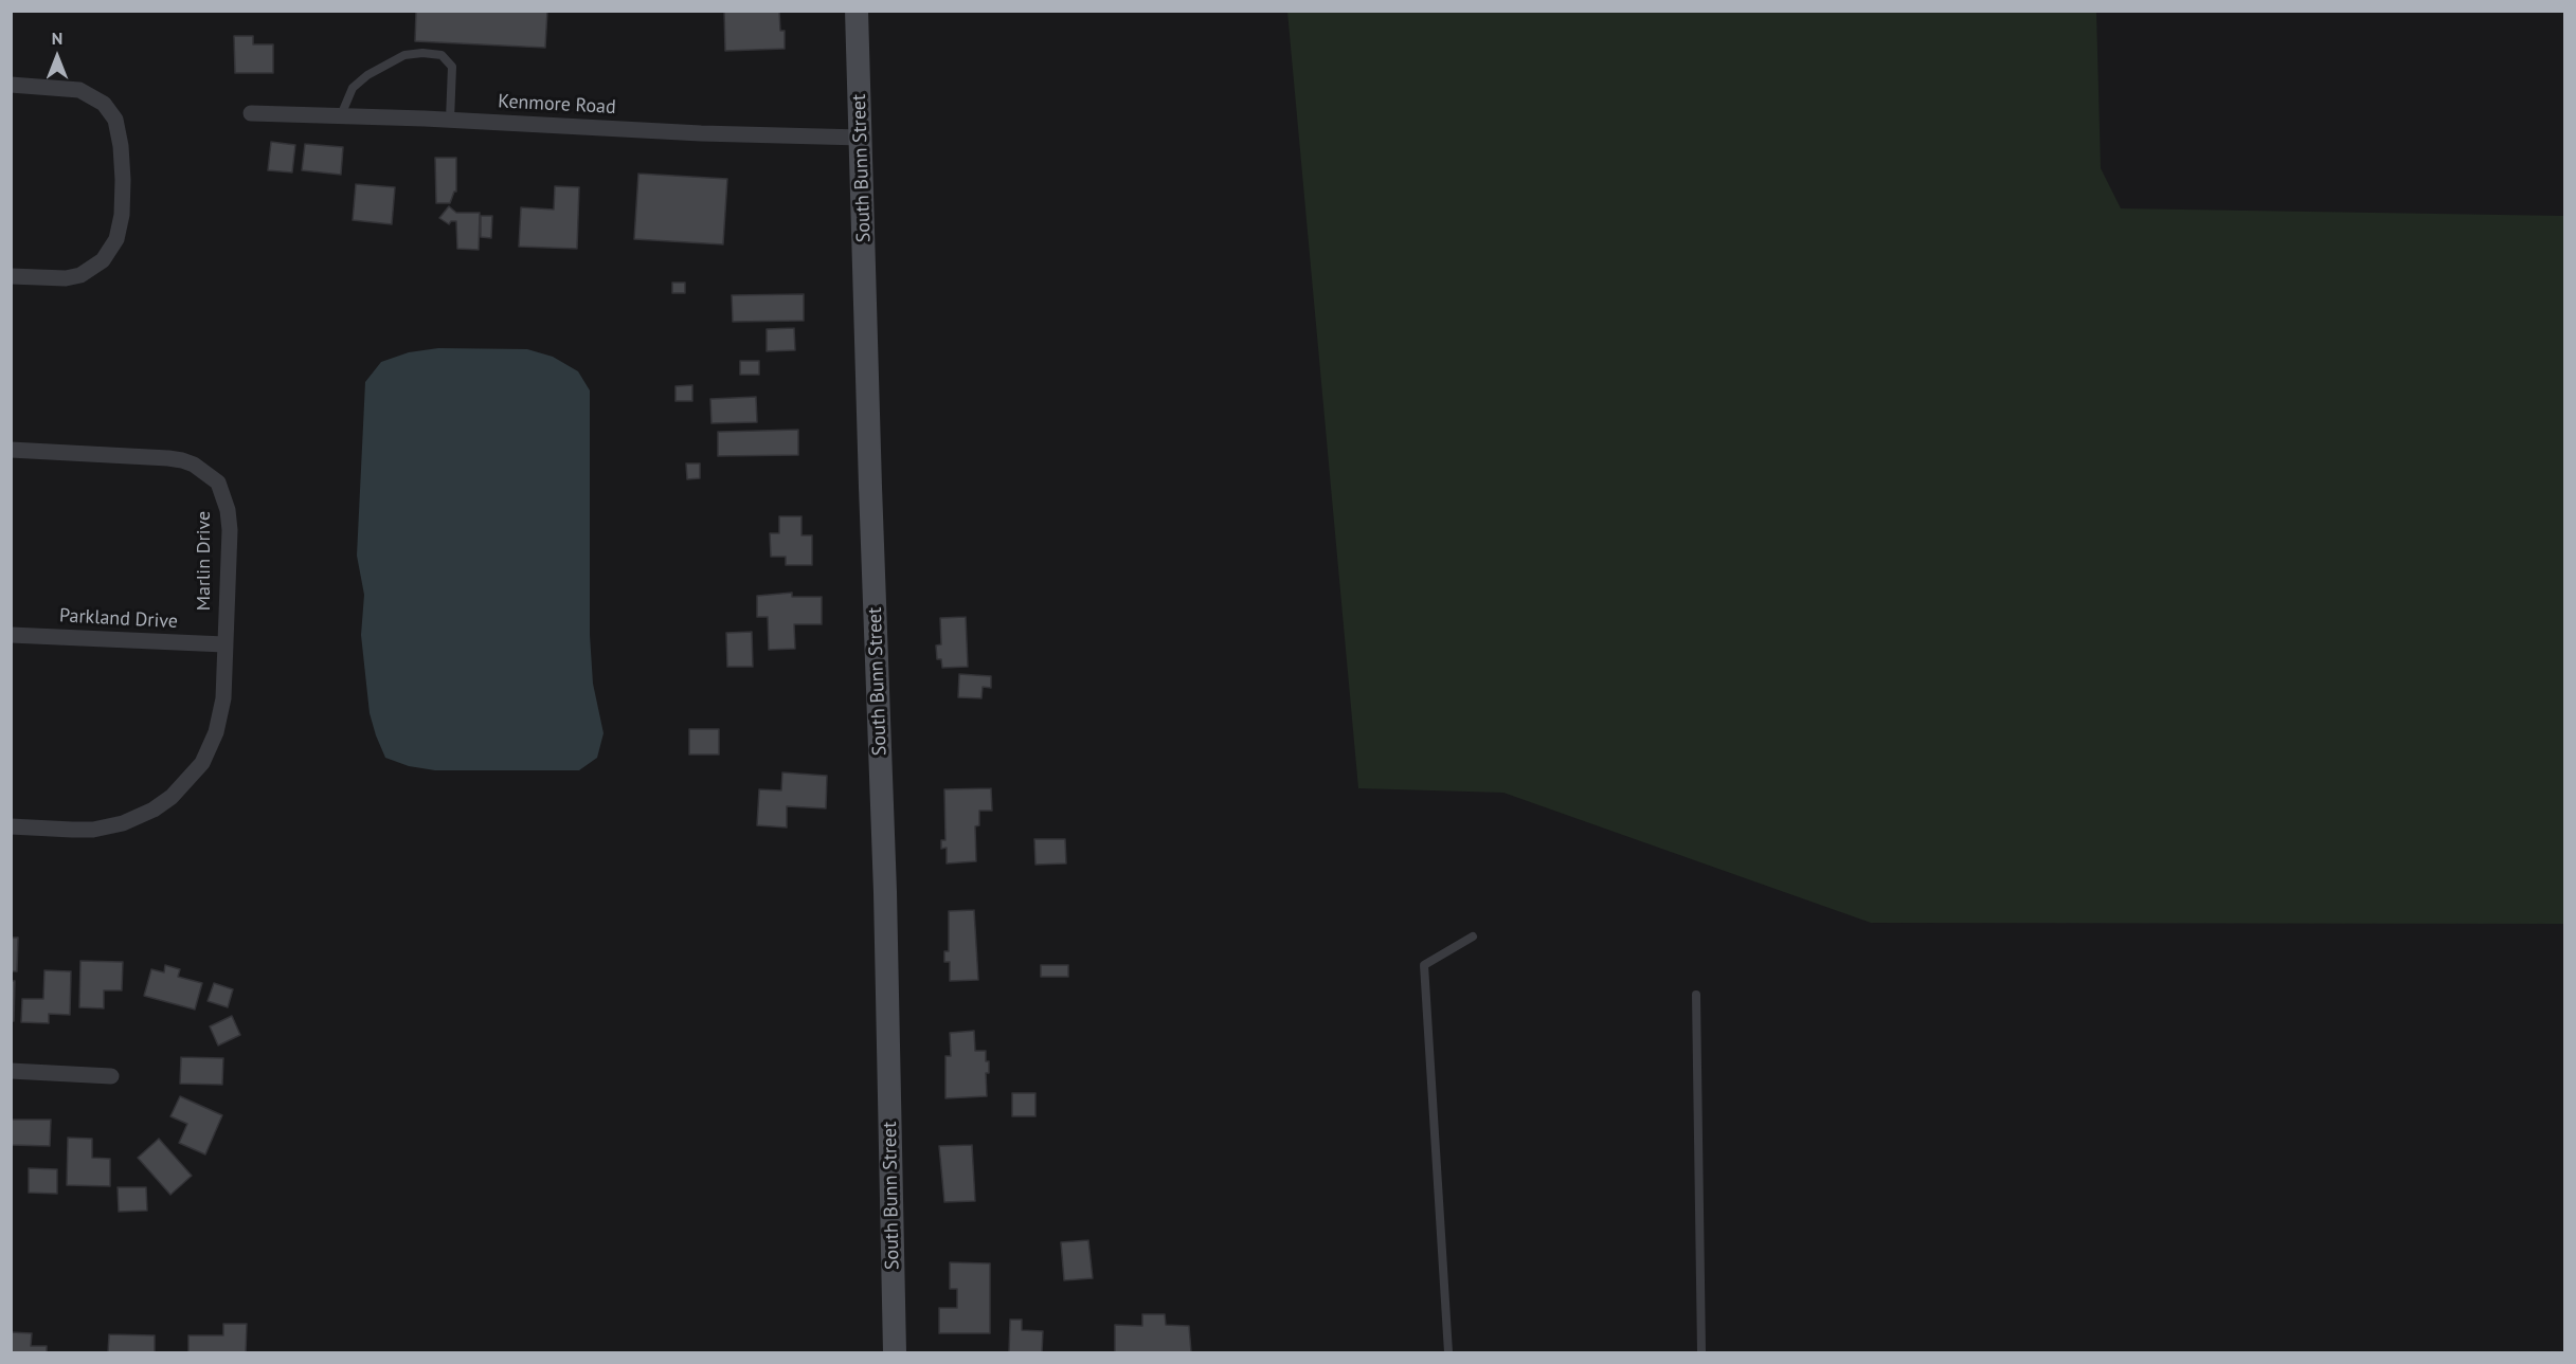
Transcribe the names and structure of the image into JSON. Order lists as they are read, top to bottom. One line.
{"streets":{"street":["Kenmore Road","South Bunn Street","Marlin Drive","Parkland Drive"]},"crossings":[["Kenmore Road","South Bunn Street"],["Marlin Drive","Parkland Drive"]],"north":"top"}
